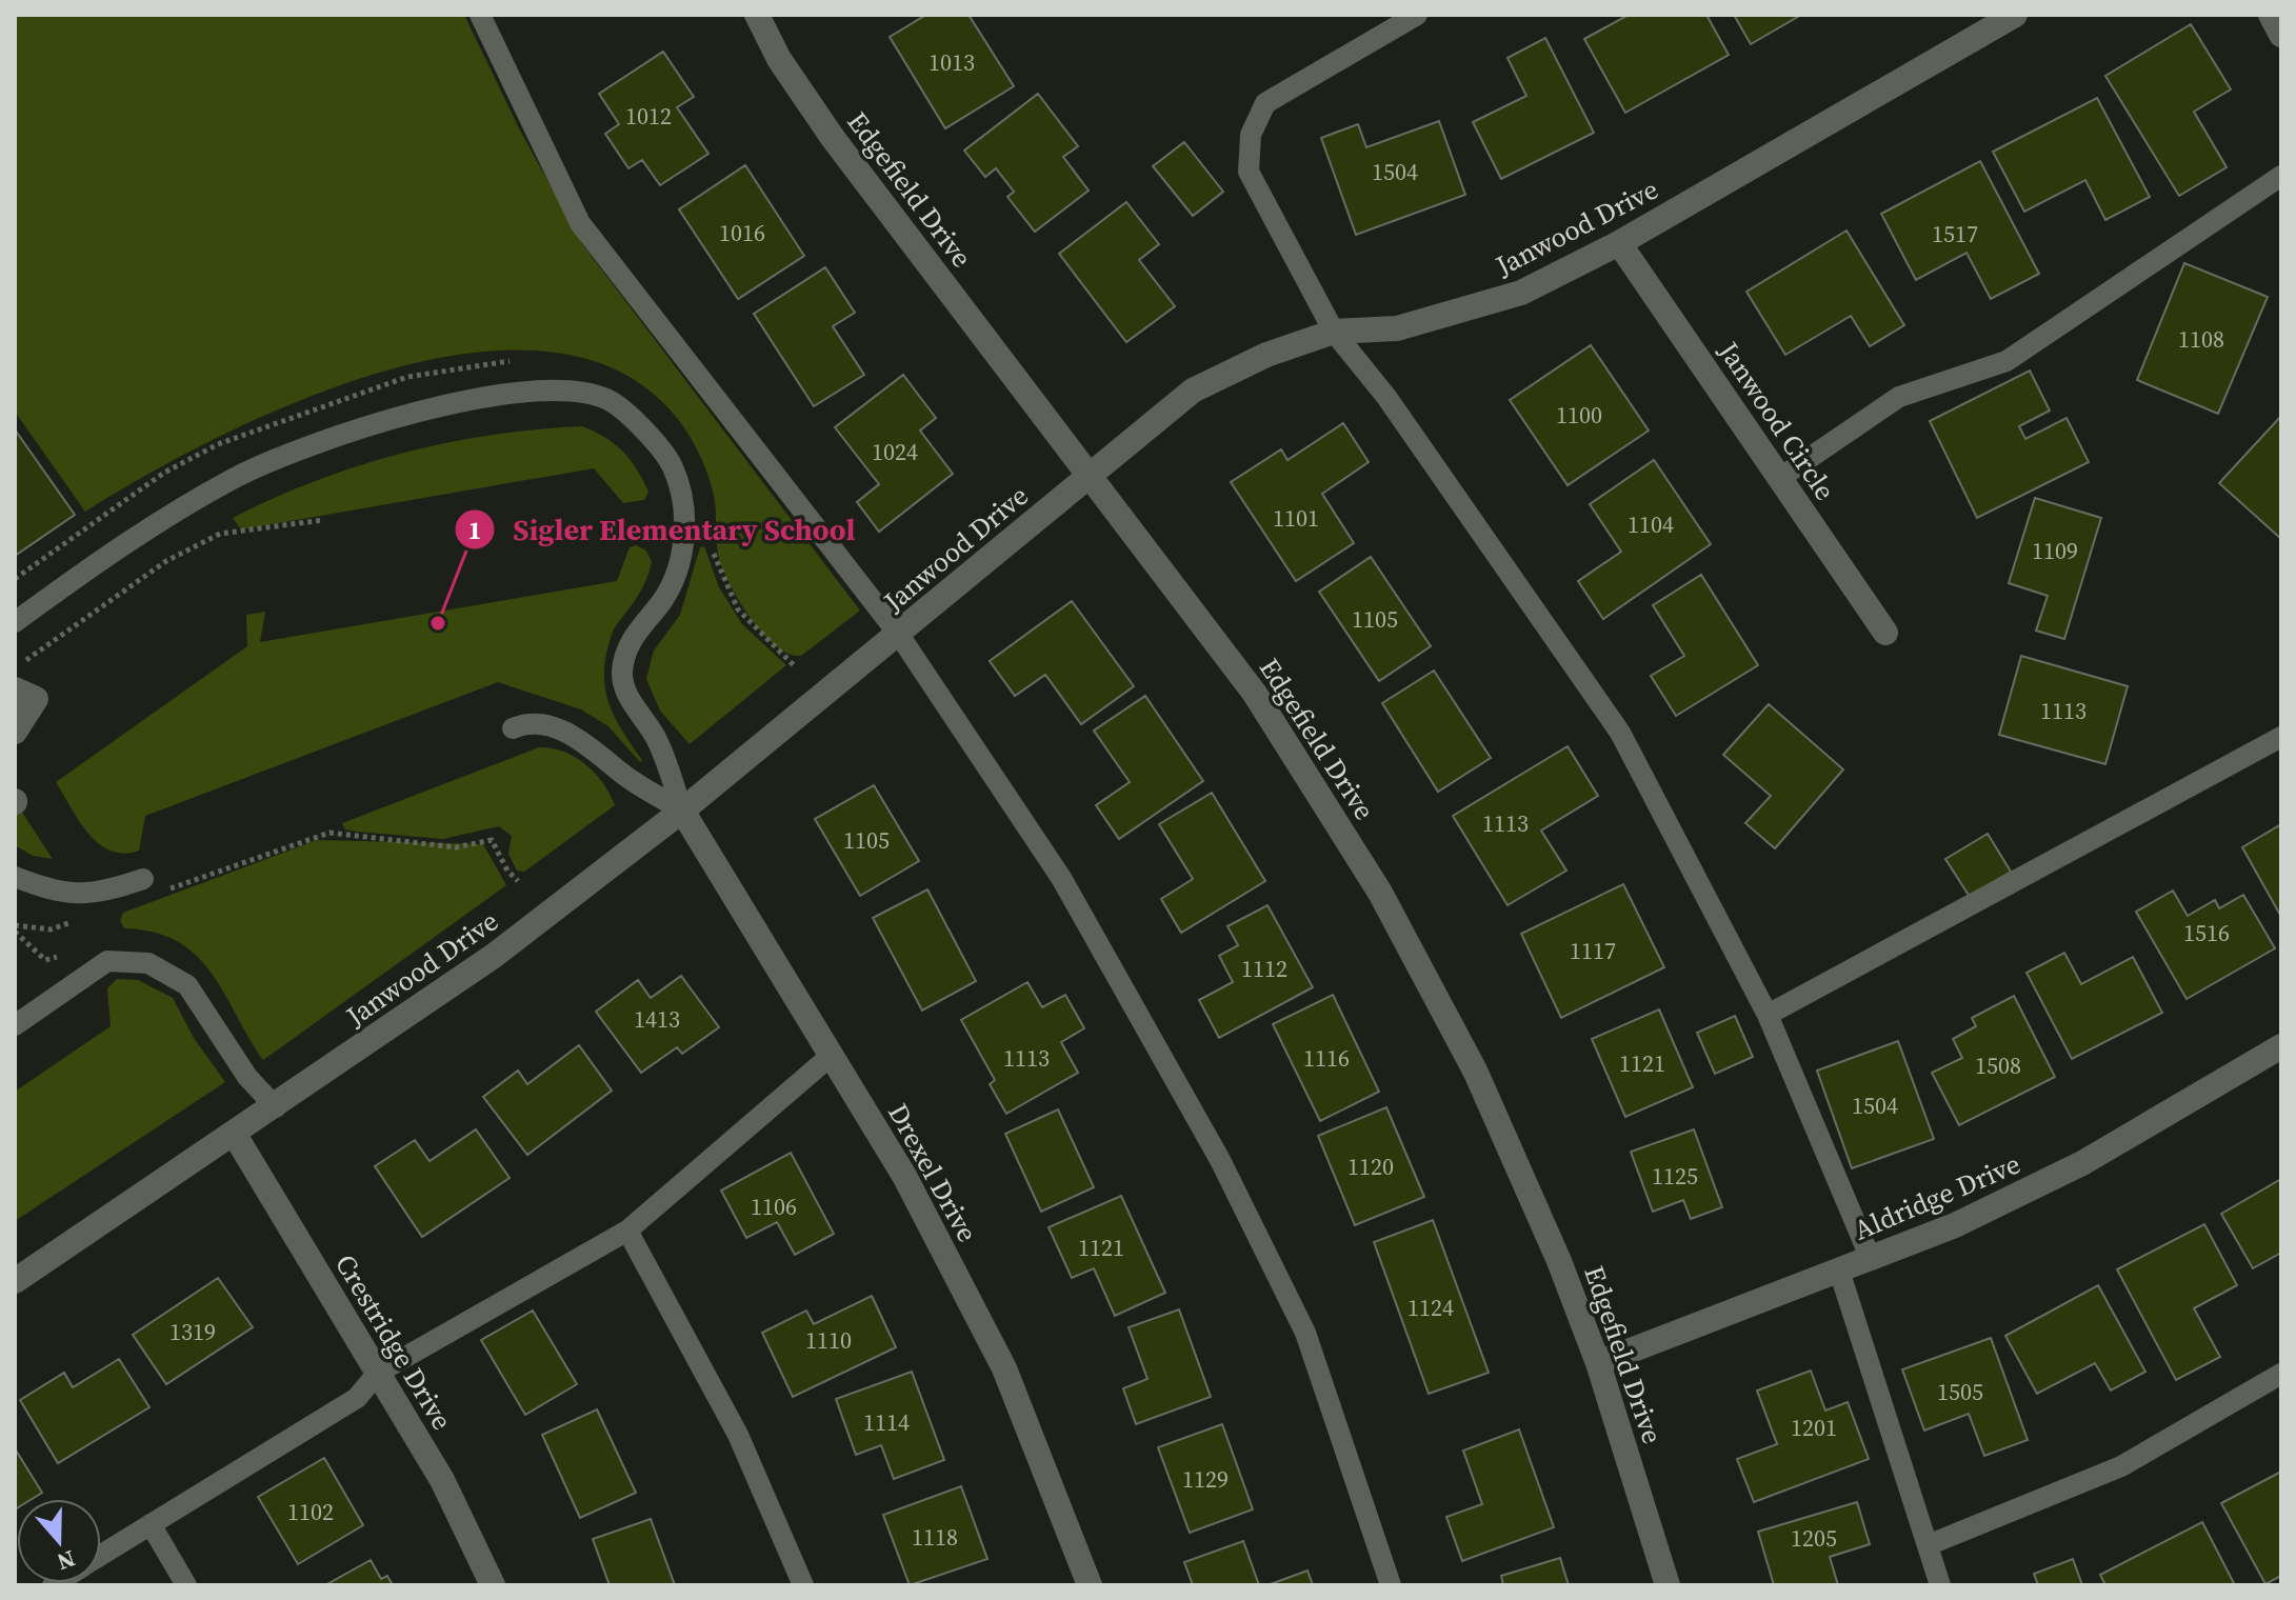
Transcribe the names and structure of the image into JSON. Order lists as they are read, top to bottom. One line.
{"streets":{"street":["Edgefield Drive","Janwood Drive","Janwood Circle","Drexel Drive","Aldridge Drive","Crestridge Drive"]},"crossings":[["Edgefield Drive","Janwood Drive"],["Edgefield Drive","Aldridge Drive"],["Janwood Drive","Janwood Circle"],["Janwood Drive","Drexel Drive"],["Janwood Drive","Crestridge Drive"]],"places":["Sigler Elementary School"],"house_numbers":["1013","1012","1504","1016","1517","1108","1100","1024","1101","1104","1109","1105","1113","1113","1105","1516","1117","1112","1413","1113","1116","1121","1508","1504","1120","1125","1106","1121","1124","1319","1110","1505","1114","1201","1129","1102","1118","1205"],"north":"bottom"}
